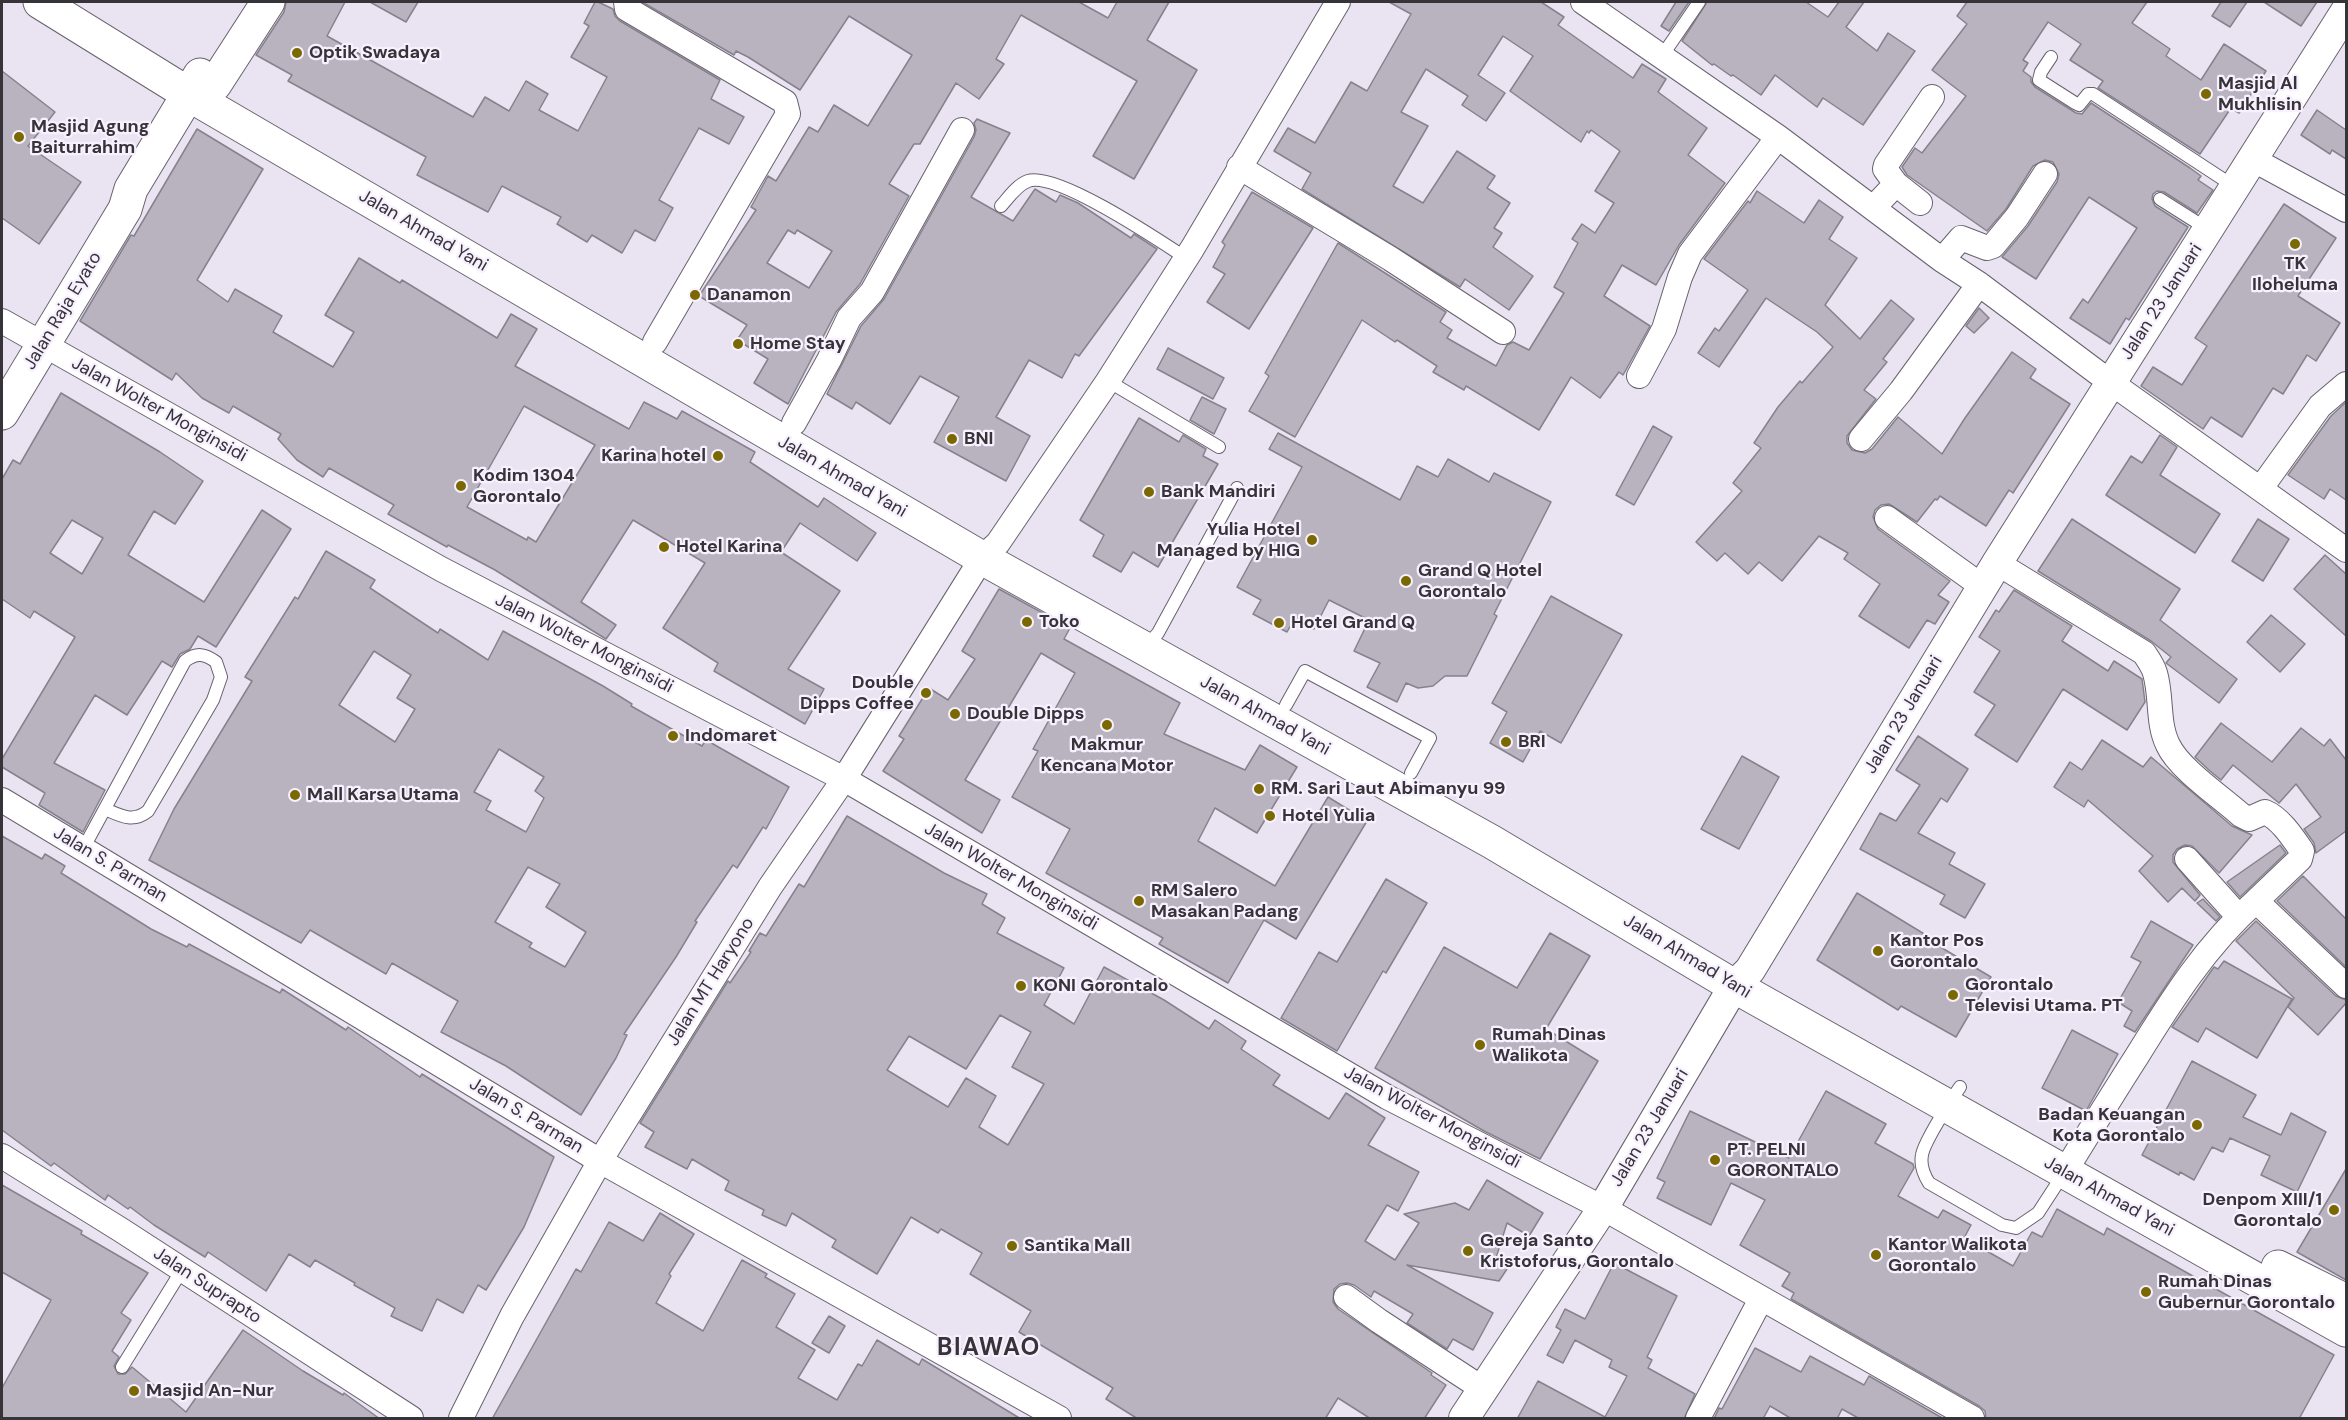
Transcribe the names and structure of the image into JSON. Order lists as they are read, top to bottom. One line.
{"streets":{"main road":["Jalan Ahmad Yani","Jalan Raja Eyato"],"street":["Jalan 23 Januari","Jalan Wolter Monginsidi","Jalan S. Parman","Jalan MT Haryono","Jalan Suprapto"]},"crossings":[["Jalan Ahmad Yani","Jalan 23 Januari"],["Jalan Ahmad Yani","Jalan Raja Eyato"],["Jalan Ahmad Yani","Jalan MT Haryono"],["Jalan 23 Januari","Jalan Wolter Monginsidi"],["Jalan Raja Eyato","Jalan Wolter Monginsidi"],["Jalan Wolter Monginsidi","Jalan MT Haryono"],["Jalan S. Parman","Jalan MT Haryono"]],"districts":["BIAWAO"],"places":["Optik Swadaya","Masjid Al Mukhlisin","Masjid Agung Baiturrahim","TK Iloheluma","Danamon","Home Stay","BNI","Karina hotel","Kodim 1304 Gorontalo","Bank Mandiri","Yulia Hotel Managed by HIG","Hotel Karina","Grand Q Hotel Gorontalo","Toko","Hotel Grand Q","Double Dipps Coffee","Double Dipps","Makmur Kencana Motor","Indomaret","BRI","RM. Sari Laut Abimanyu 99","Mall Karsa Utama","Hotel Yulia","RM Salero Masakan Padang","Kantor Pos Gorontalo","KONI Gorontalo","Gorontalo Televisi Utama. PT","Rumah Dinas Walikota","Badan Keuangan Kota Gorontalo","PT. PELNI GORONTALO","Denpom XIII/1 Gorontalo","Santika Mall","Gereja Santo Kristoforus, Gorontalo","Kantor Walikota Gorontalo","Rumah Dinas Gubernur Gorontalo","Masjid An-Nur"]}
